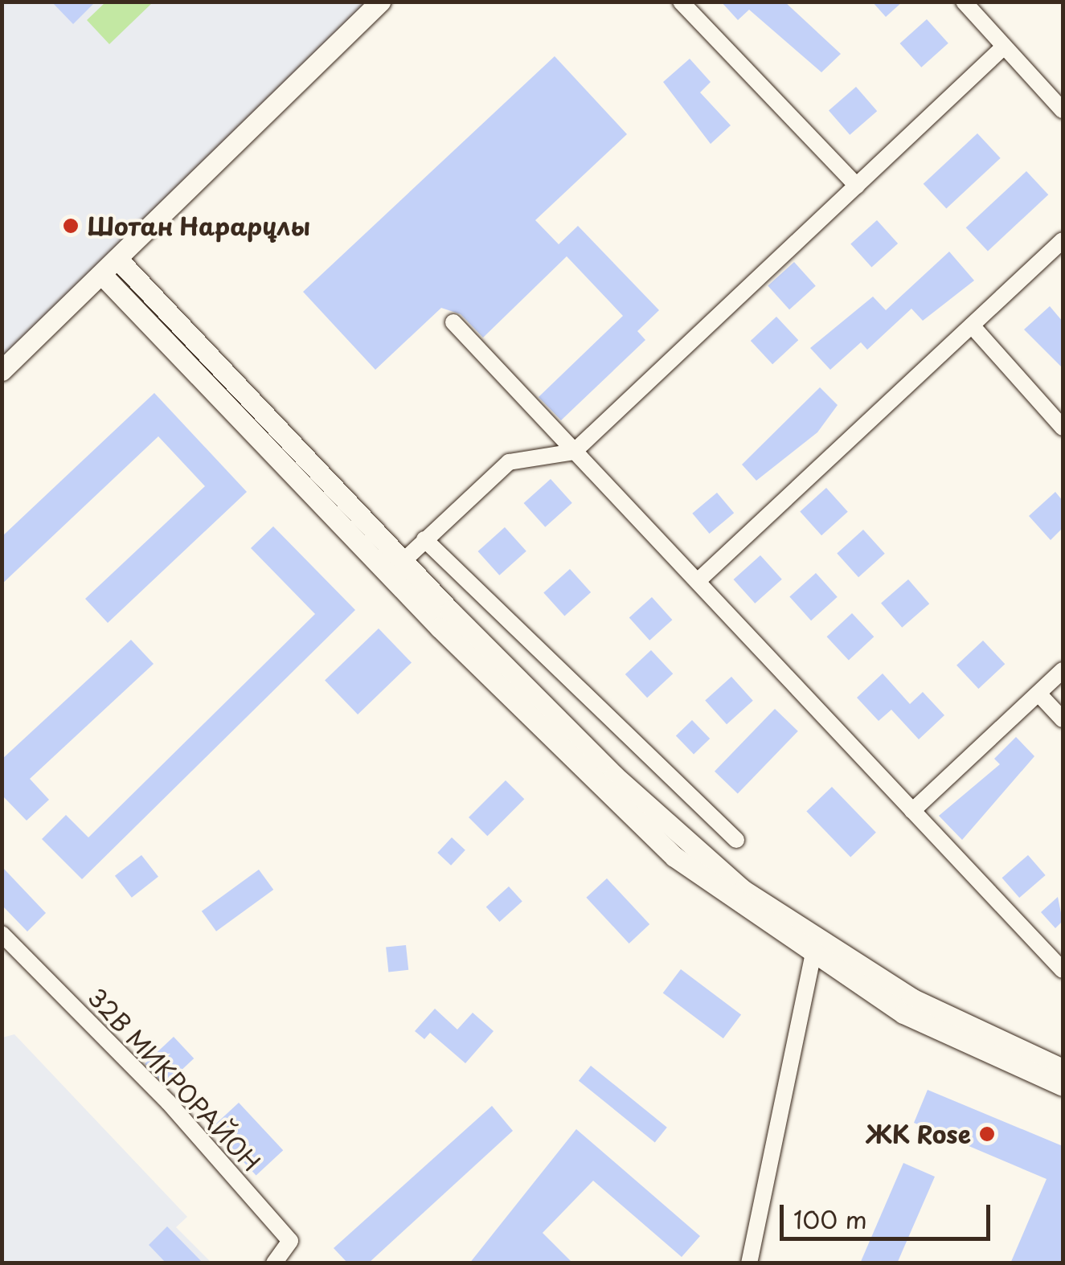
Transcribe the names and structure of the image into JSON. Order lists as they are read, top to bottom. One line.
{"streets":{"street":["32В МИКРОРАЙОН"]},"places":["Шотан Нарарұлы","ЖК Rose"],"scale_bar":"100 m"}
